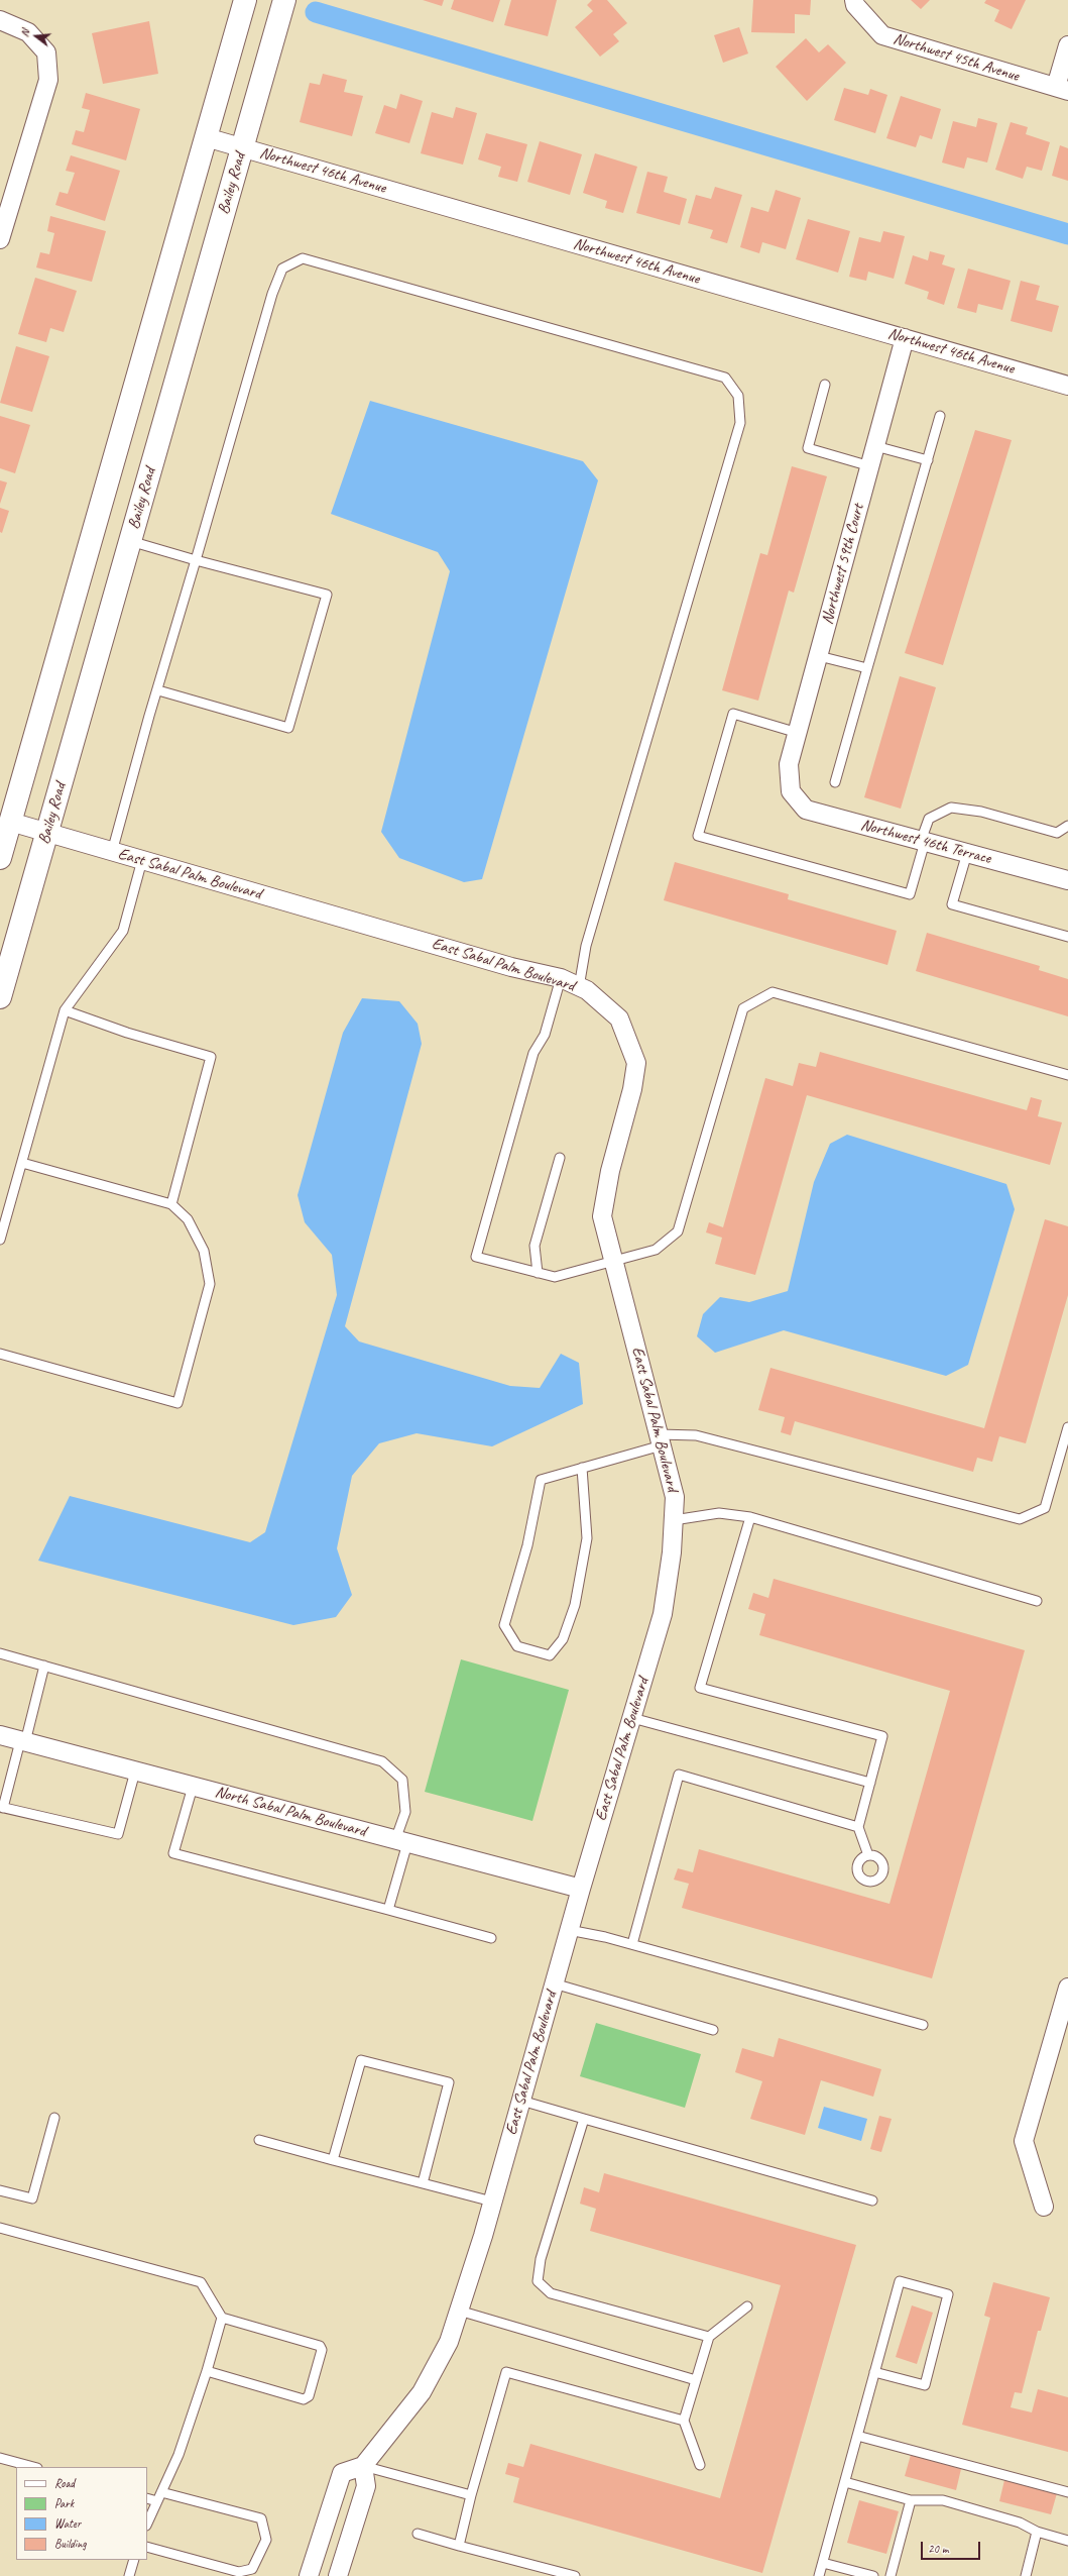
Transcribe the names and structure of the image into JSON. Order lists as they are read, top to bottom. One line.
{"streets":{"street":["Northwest 45th Avenue","Northwest 46th Avenue","Bailey Road","Northwest 59th Court","Northwest 46th Terrace","East Sabal Palm Boulevard","North Sabal Palm Boulevard"]},"crossings":[["Northwest 46th Avenue","Bailey Road"],["Northwest 46th Avenue","Northwest 59th Court"],["Bailey Road","East Sabal Palm Boulevard"],["Northwest 59th Court","Northwest 46th Terrace"],["East Sabal Palm Boulevard","North Sabal Palm Boulevard"]],"legend":["Road","Park","Water","Building"],"scale_bar":"20 m","north":"left"}
